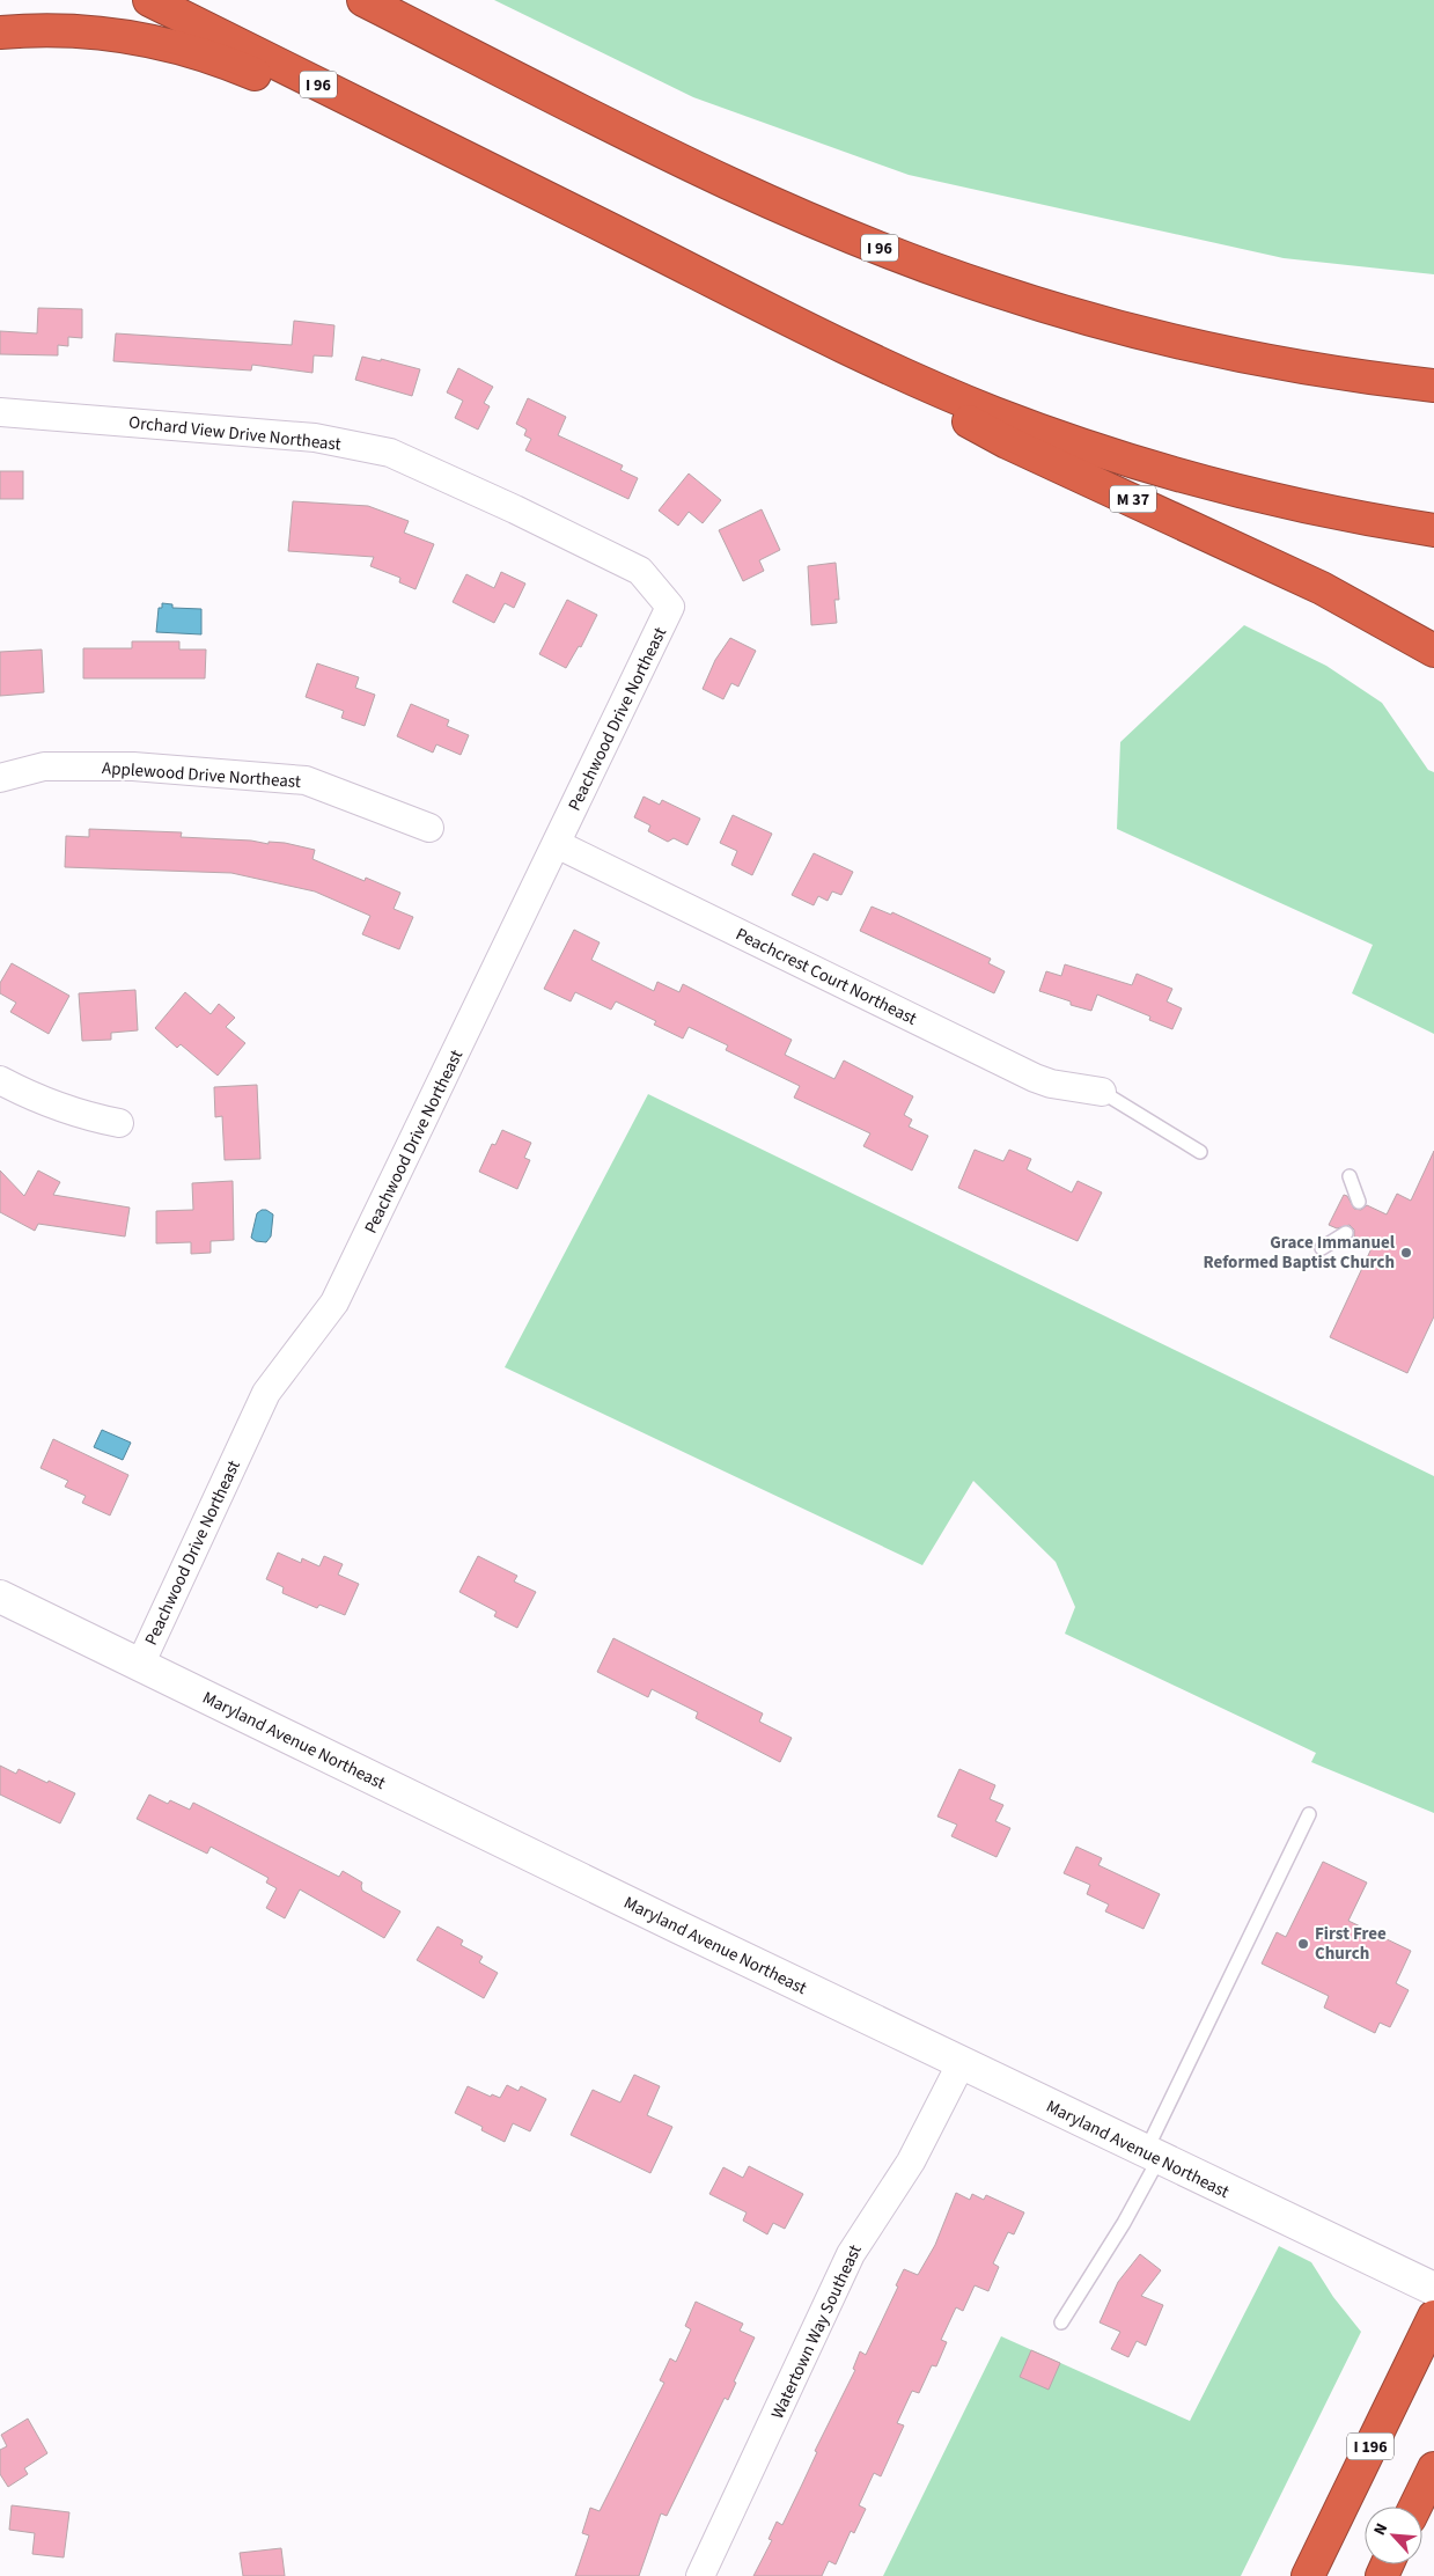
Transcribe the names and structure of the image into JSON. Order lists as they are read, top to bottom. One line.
{"streets":{"highway":["I 96","M 37","I 196"],"street":["Orchard View Drive Northeast","Peachwood Drive Northeast","Applewood Drive Northeast","Peachcrest Court Northeast","Maryland Avenue Northeast","Watertown Way Southeast"]},"crossings":[["I 96","M 37"],["Orchard View Drive Northeast","Peachwood Drive Northeast"],["Peachwood Drive Northeast","Peachcrest Court Northeast"],["Peachwood Drive Northeast","Maryland Avenue Northeast"],["Maryland Avenue Northeast","Watertown Way Southeast"]],"places":["Grace Immanuel Reformed Baptist Church","First Free Church"],"north":"top left"}
